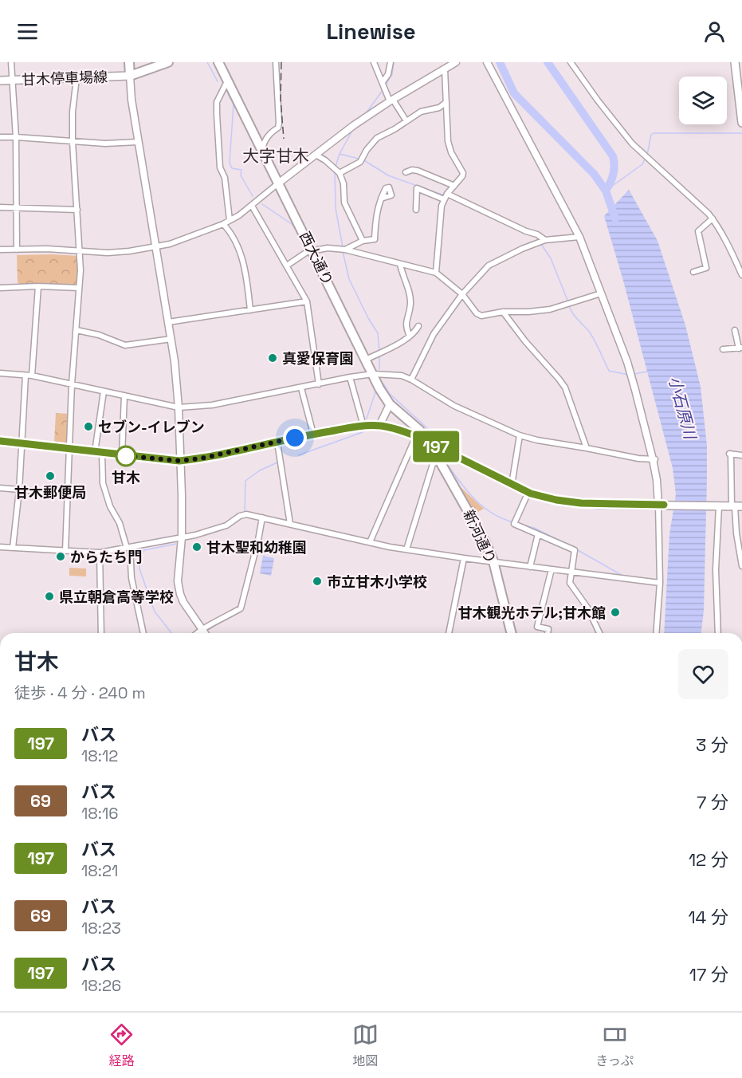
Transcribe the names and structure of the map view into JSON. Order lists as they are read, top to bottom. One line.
{"streets":{"highway":["西大通り","新河通り"],"main road":["甘木停車場線"]},"crossings":[["西大通り","新河通り"]],"districts":["大字甘木"],"water":["小石原川"],"places":["真愛保育園","セブン-イレブン","甘木","甘木郵便局","甘木聖和幼稚園","からたち門","市立甘木小学校","県立朝倉高等学校","甘木観光ホテル;甘木館"],"lines":["bus line 197"],"page":{"header":"Linewise","on_map":"197","heading":["甘木","徒歩 · 4 分 · 240 m"],"list":[{"mark":"197","name":"バス","note":"18:12","value":"3 分"},{"mark":"69","name":"バス","note":"18:16","value":"7 分"},{"mark":"197","name":"バス","note":"18:21","value":"12 分"},{"mark":"69","name":"バス","note":"18:23","value":"14 分"},{"mark":"197","name":"バス","note":"18:26","value":"17 分"}],"tabs":["経路","地図","きっぷ"]}}
